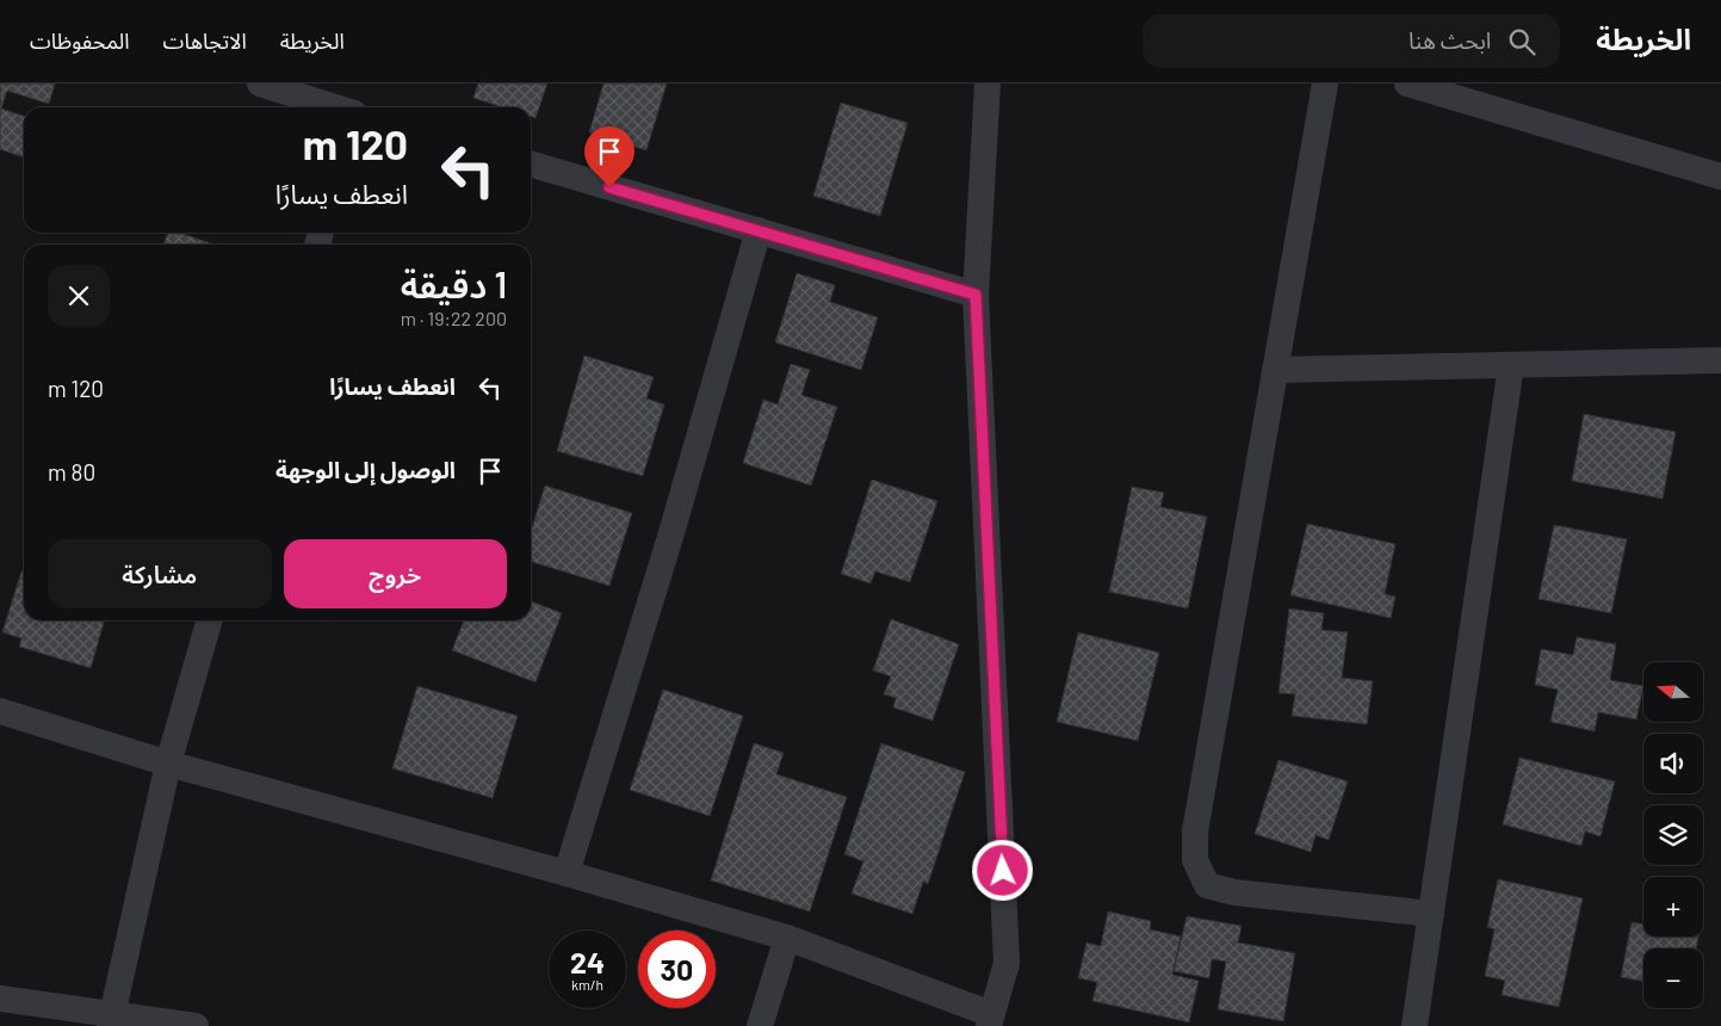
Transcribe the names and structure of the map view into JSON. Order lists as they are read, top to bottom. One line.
{"north":"left","page":{"header":"الخريطة","search":"ابحث هنا","nav":["الخريطة","الاتجاهات","المحفوظات"],"turn":["120 m","انعطف يسارًا"],"heading":["1 دقيقة","200 m · 19:22"],"list":[{"name":"انعطف يسارًا","value":"120 m"},{"name":"الوصول إلى الوجهة","value":"80 m"}],"buttons":["خروج","مشاركة"],"map_buttons":["+","−"],"speed":"24 km/h","limit":"30"}}
